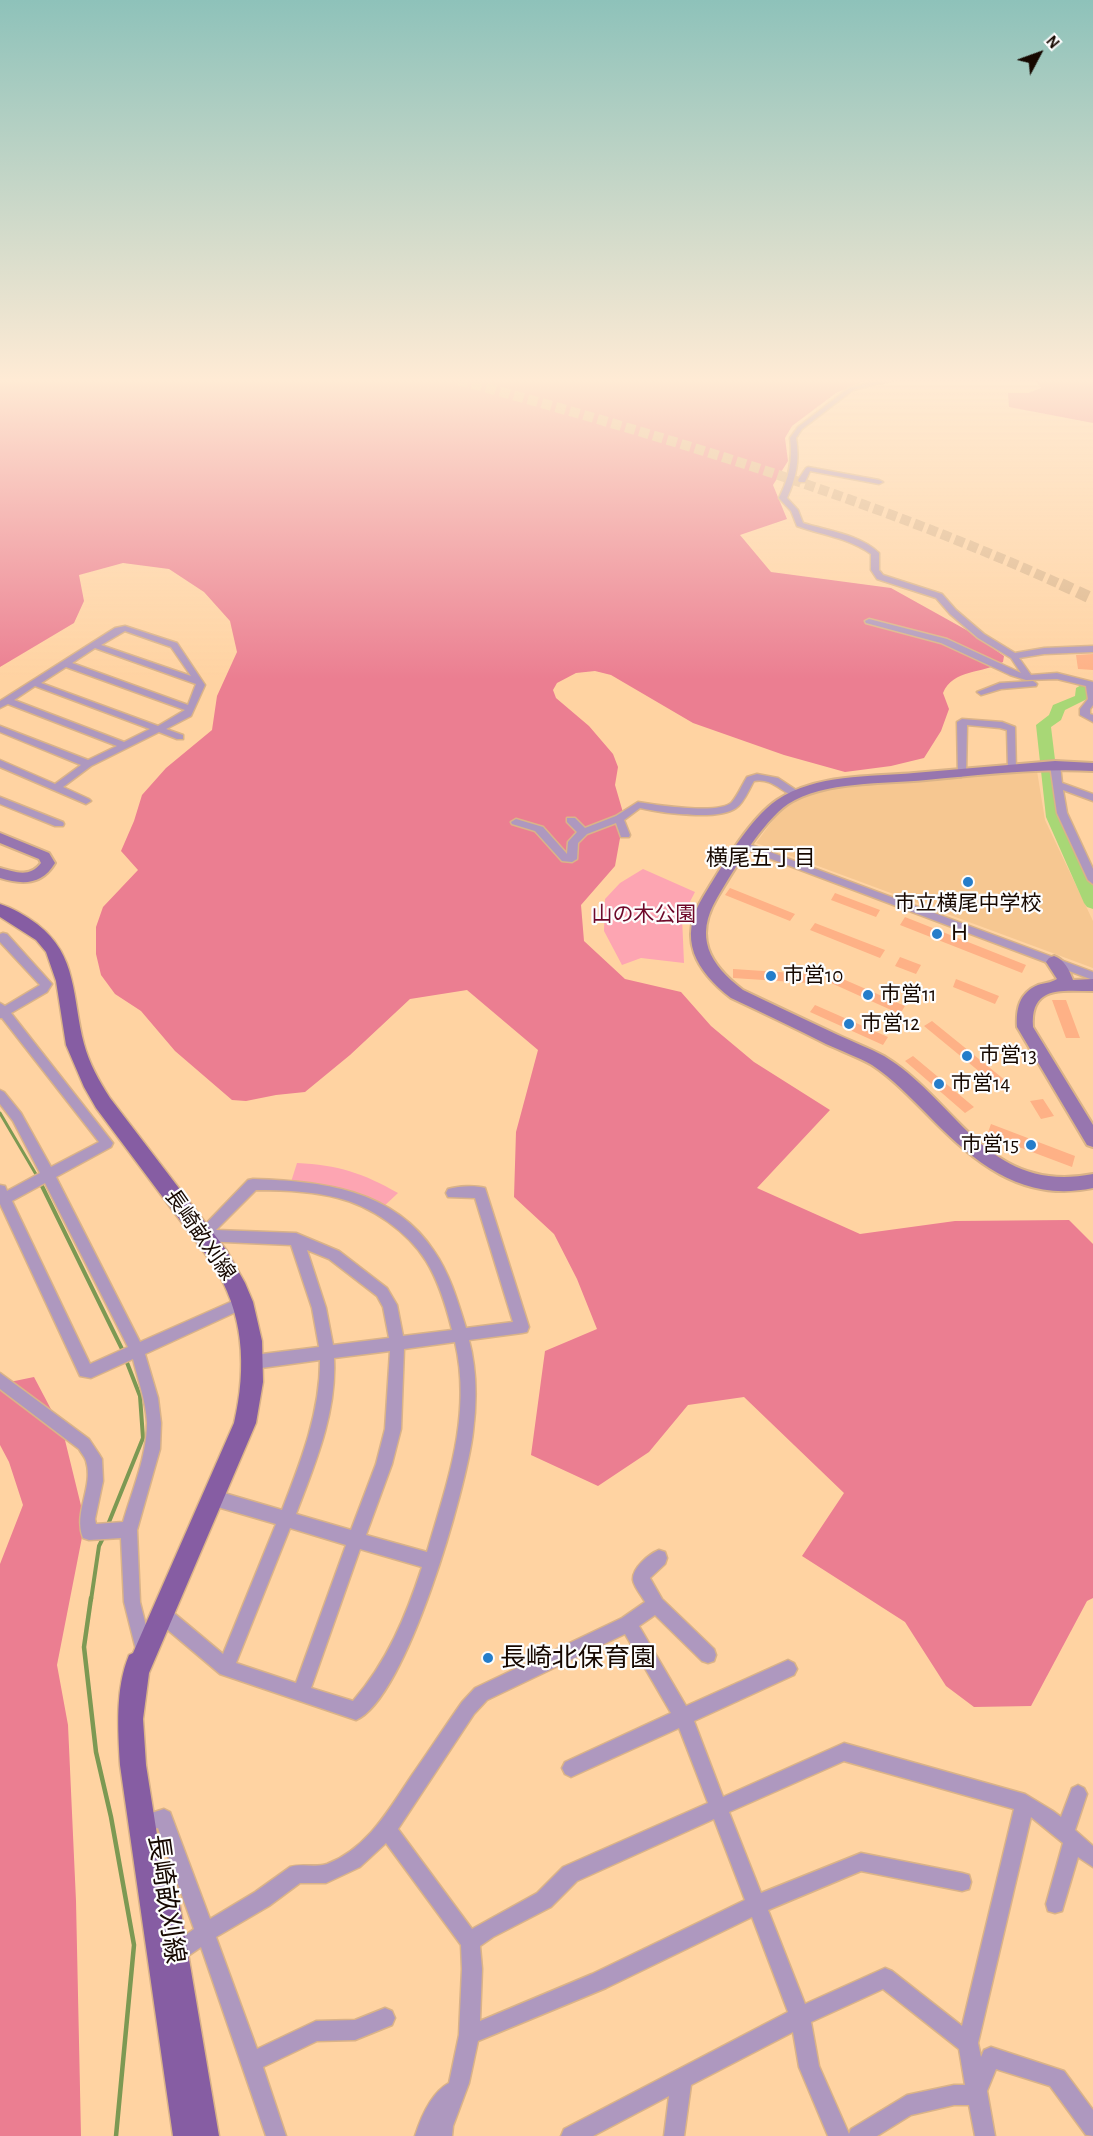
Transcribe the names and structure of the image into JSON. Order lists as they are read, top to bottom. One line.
{"streets":{"main road":["長崎畝刈線"]},"districts":["横尾五丁目"],"parks":["山の木公園"],"places":["市立横尾中学校","Ｈ","市営10","市営11","市営12","市営13","市営14","市営15","長崎北保育園"],"north":"top right"}
